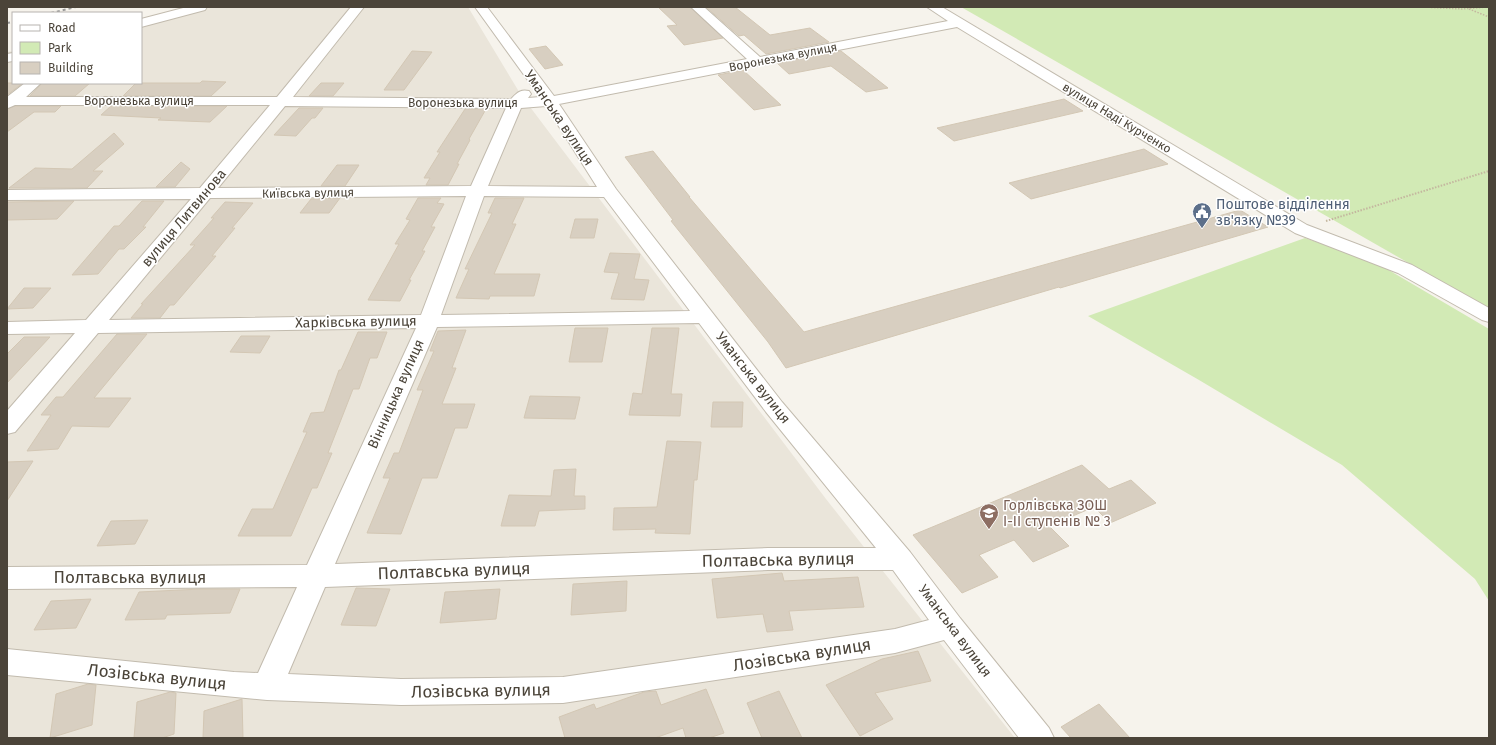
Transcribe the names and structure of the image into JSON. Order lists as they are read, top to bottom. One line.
{"streets":{"street":["Воронезька вулиця","Уманська вулиця","вулиця Наді Курченко","Київська вулиця","вулиця Литвинова","Харківська вулиця","Вінницька вулиця","Полтавська вулиця","Лозівська вулиця"]},"crossings":[["Воронезька вулиця","Уманська вулиця"],["Воронезька вулиця","вулиця Наді Курченко"],["Воронезька вулиця","вулиця Литвинова"],["Воронезька вулиця","Вінницька вулиця"],["Уманська вулиця","Київська вулиця"],["Уманська вулиця","Харківська вулиця"],["Уманська вулиця","Вінницька вулиця"],["Уманська вулиця","Полтавська вулиця"],["Уманська вулиця","Лозівська вулиця"],["Київська вулиця","вулиця Литвинова"],["Київська вулиця","Вінницька вулиця"],["вулиця Литвинова","Харківська вулиця"],["Харківська вулиця","Вінницька вулиця"],["Вінницька вулиця","Полтавська вулиця"],["Вінницька вулиця","Лозівська вулиця"]],"places":{"public building":["Поштове відділення зв'язку №39"],"school or university":["Горлівська ЗОШ І-ІІ ступенів № 3"]},"legend":["Road","Park","Building"]}
